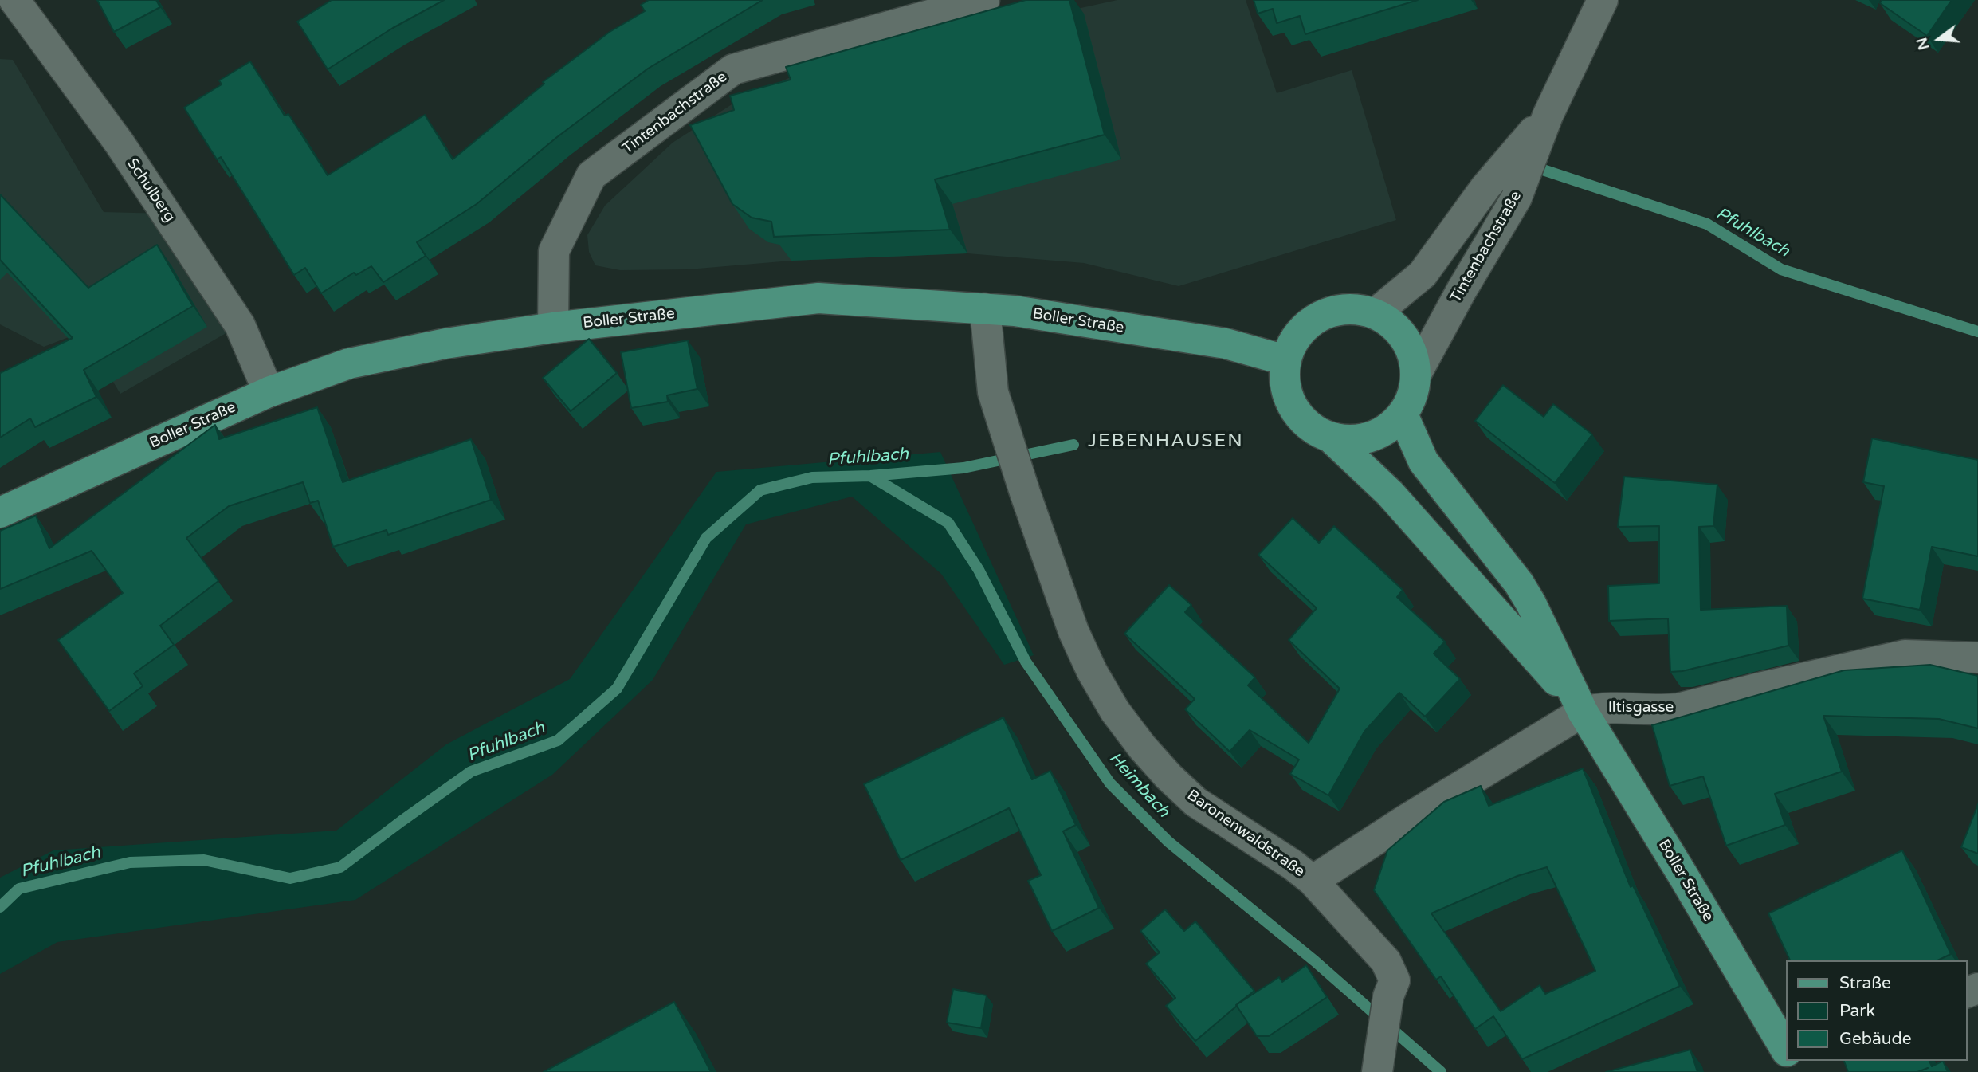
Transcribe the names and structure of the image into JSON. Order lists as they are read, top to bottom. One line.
{"streets":{"main road":["Boller Straße"],"street":["Tintenbachstraße","Schulberg","Iltisgasse","Baronenwaldstraße"]},"crossings":[["Tintenbachstraße","Boller Straße"],["Schulberg","Boller Straße"],["Boller Straße","Iltisgasse"],["Boller Straße","Baronenwaldstraße"],["Iltisgasse","Baronenwaldstraße"]],"districts":["JEBENHAUSEN"],"water":["Pfuhlbach","Heimbach"],"legend":["Straße","Park","Gebäude"],"north":"left"}
